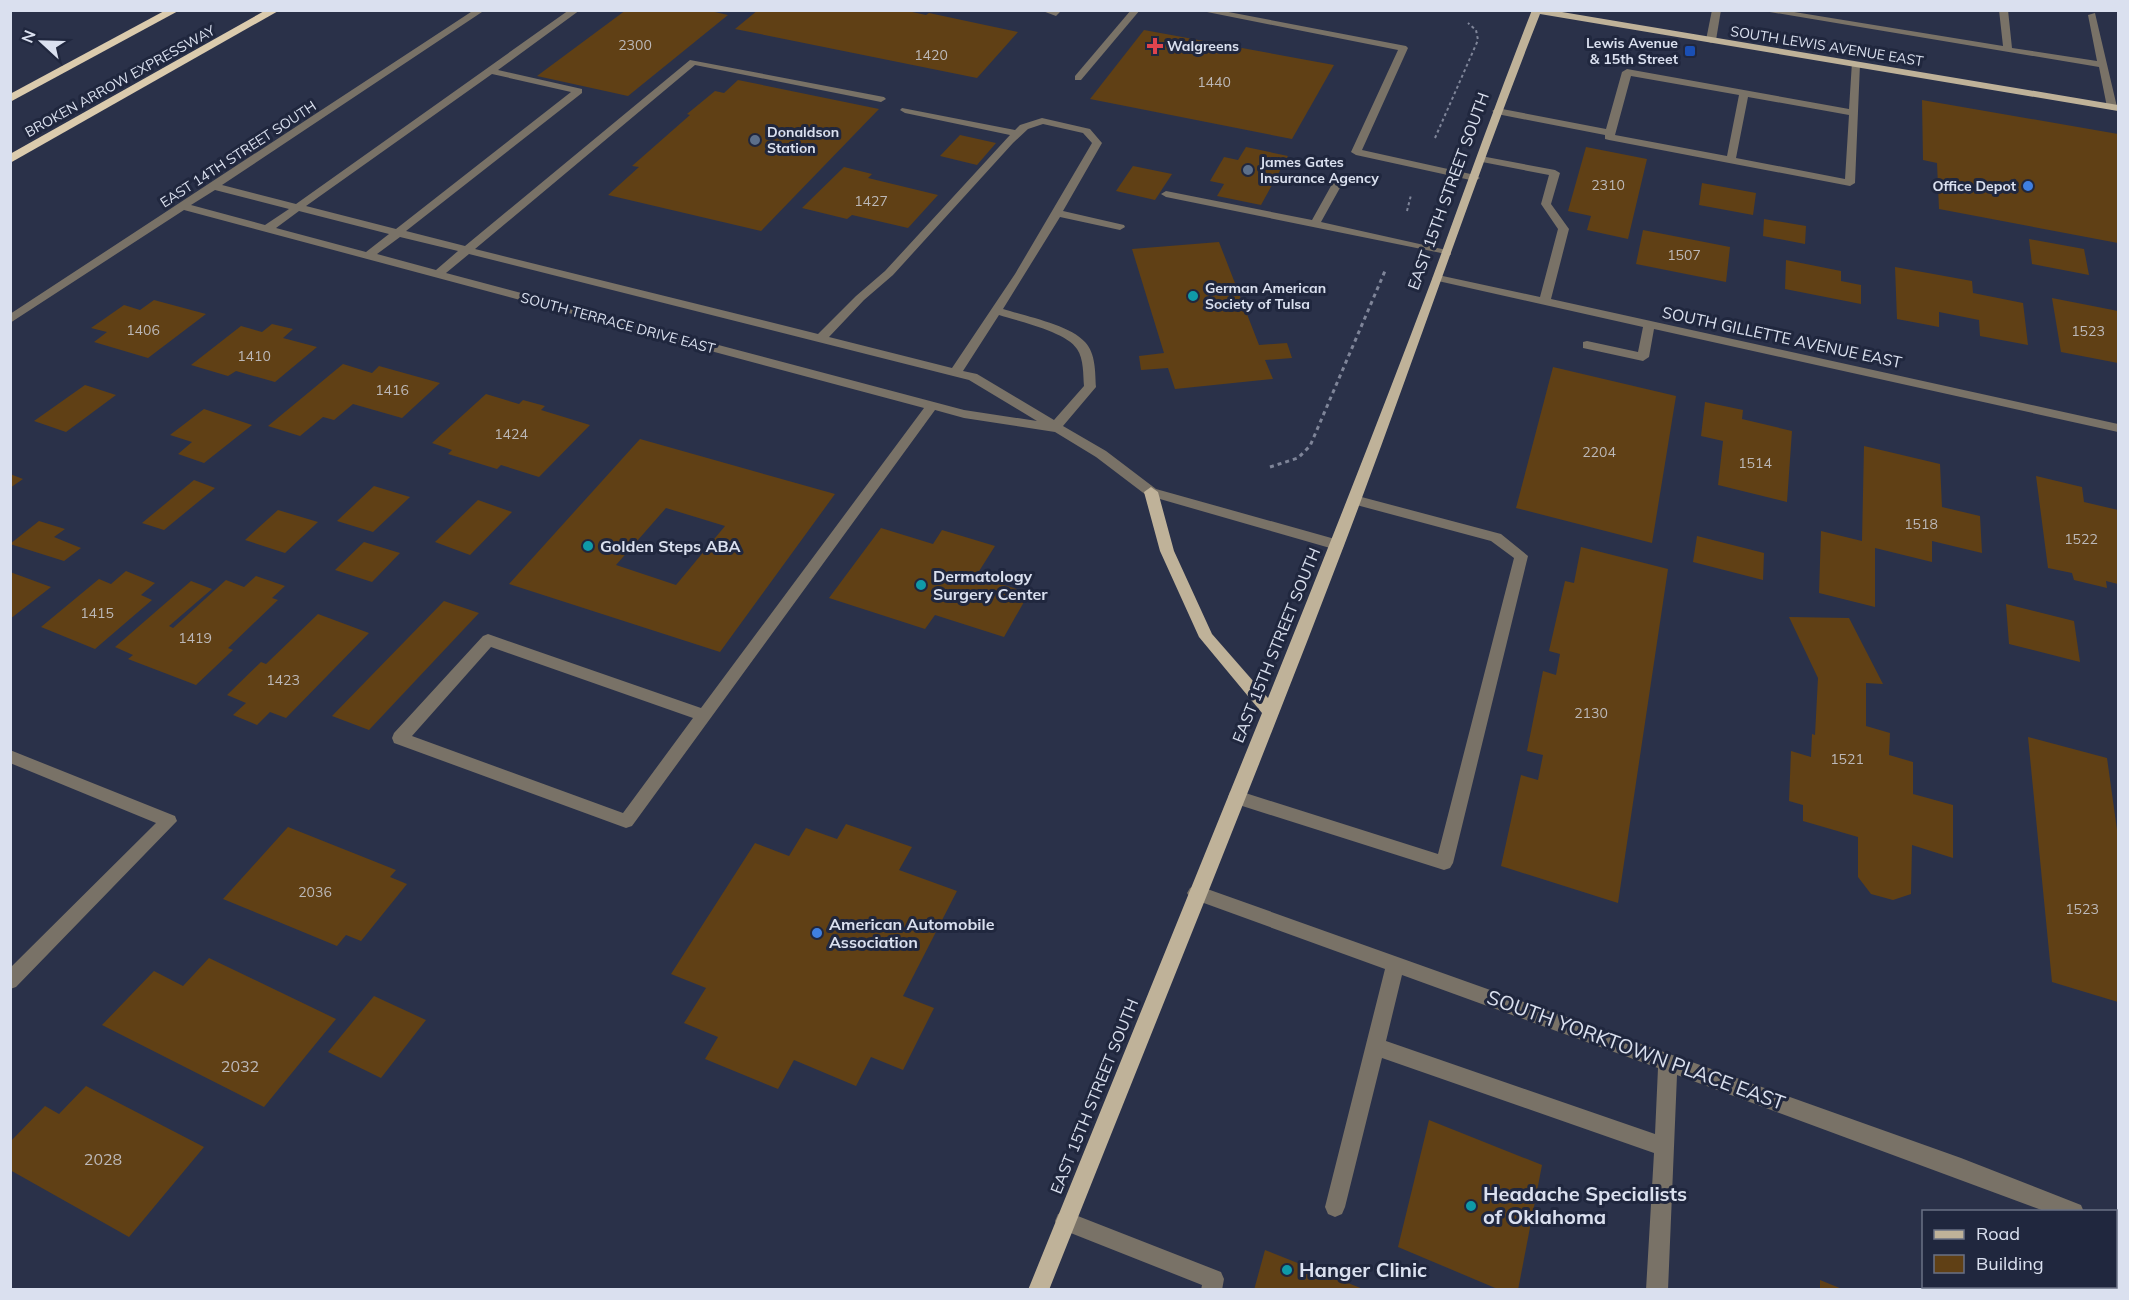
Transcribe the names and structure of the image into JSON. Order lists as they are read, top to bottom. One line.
{"streets":{"highway":["BROKEN ARROW EXPRESSWAY"],"main road":["SOUTH LEWIS AVENUE EAST","EAST 15TH STREET SOUTH"],"street":["EAST 14TH STREET SOUTH","SOUTH TERRACE DRIVE EAST","SOUTH GILLETTE AVENUE EAST","SOUTH YORKTOWN PLACE EAST"]},"crossings":[["SOUTH LEWIS AVENUE EAST","EAST 15TH STREET SOUTH"],["EAST 14TH STREET SOUTH","SOUTH TERRACE DRIVE EAST"],["EAST 15TH STREET SOUTH","SOUTH TERRACE DRIVE EAST"],["EAST 15TH STREET SOUTH","SOUTH GILLETTE AVENUE EAST"],["EAST 15TH STREET SOUTH","SOUTH YORKTOWN PLACE EAST"]],"places":{"health":["Walgreens"],"transit":["Lewis Avenue & 15th Street"],"other":["Donaldson Station","James Gates Insurance Agency","Office Depot","German American Society of Tulsa","Golden Steps ABA","Dermatology Surgery Center","American Automobile Association","Headache Specialists of Oklahoma","Hanger Clinic"]},"house_numbers":["2300","1420","1440","2310","1427","1507","1406","1523","1410","1416","1424","2204","1514","1518","1522","1415","1419","1423","2130","1521","2036","1523","2032","2028"],"legend":["Road","Building"],"north":"left"}
